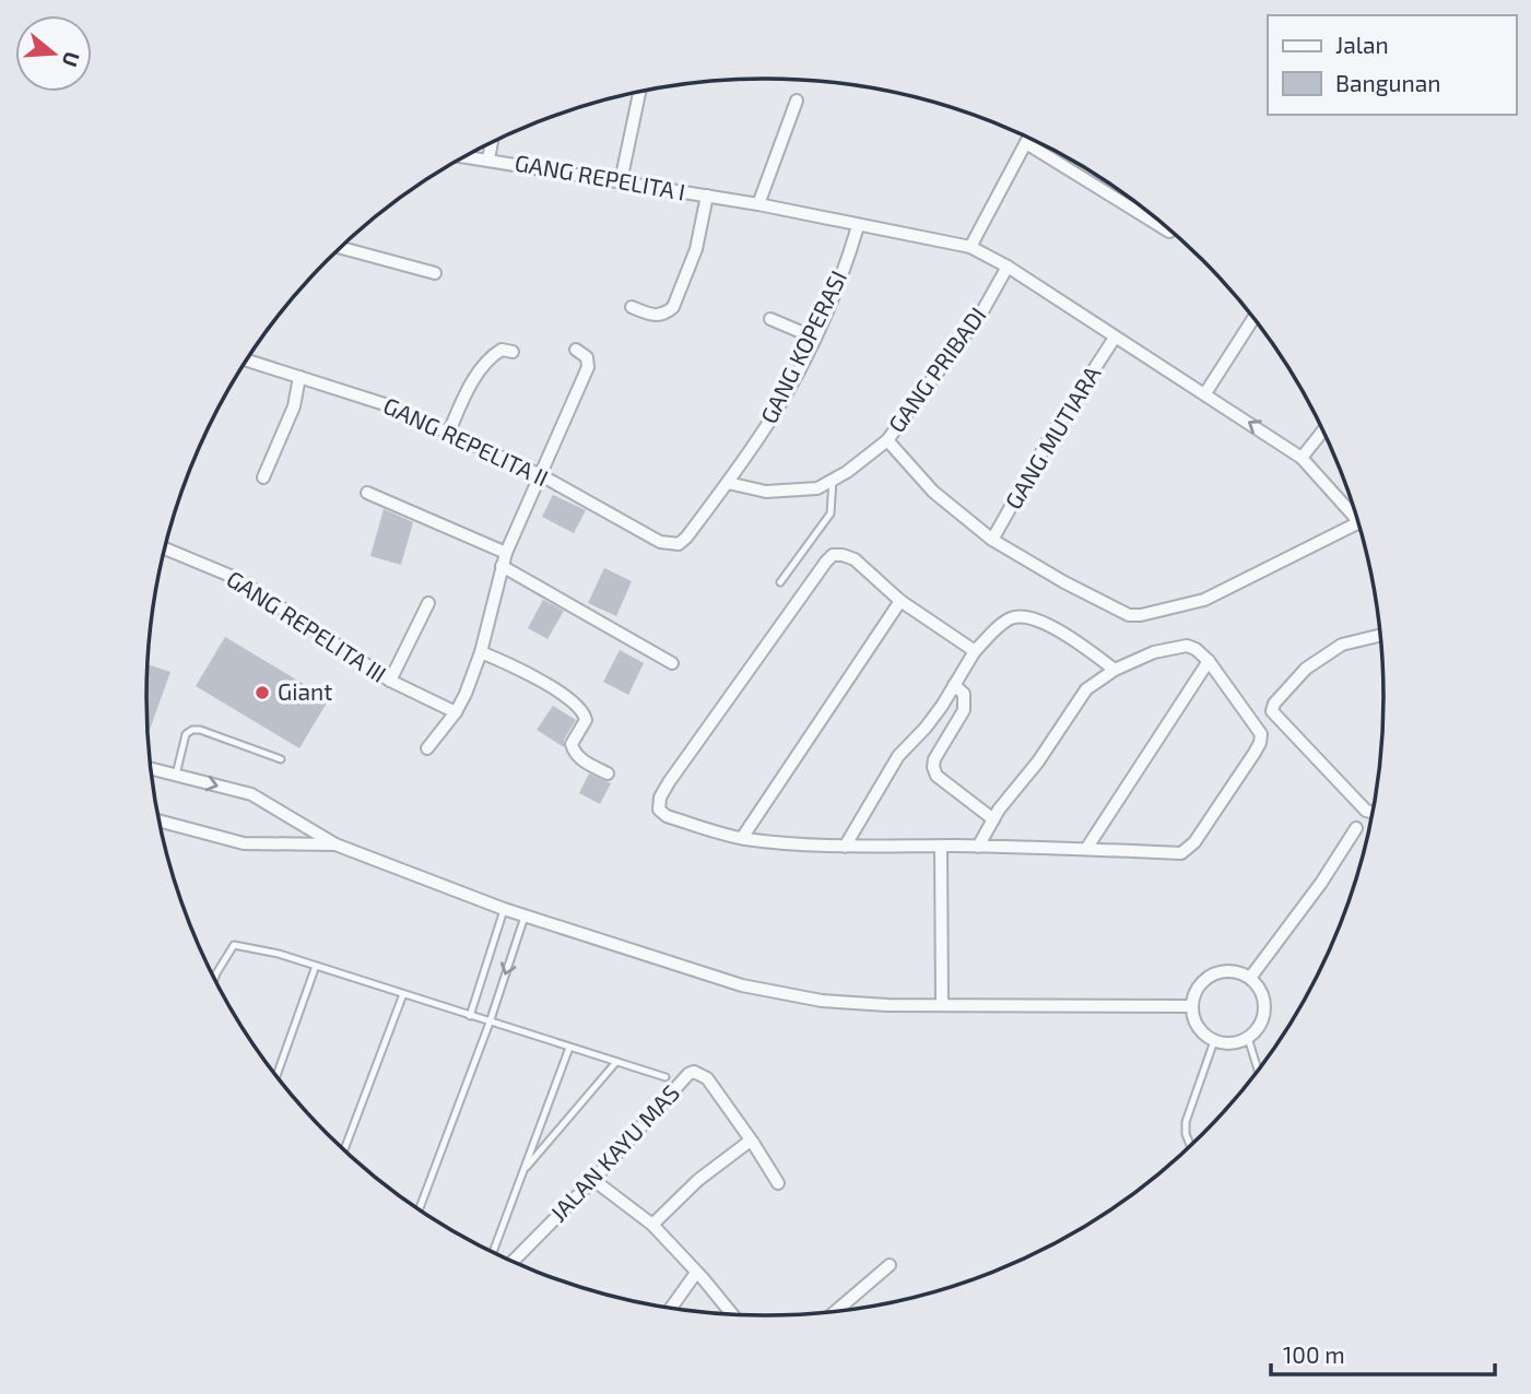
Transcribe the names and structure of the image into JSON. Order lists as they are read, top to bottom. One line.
{"streets":{"street":["GANG REPELITA I","GANG KOPERASI","GANG PRIBADI","GANG MUTIARA","GANG REPELITA II","GANG REPELITA III","JALAN KAYU MAS"]},"crossings":[["GANG REPELITA I","GANG KOPERASI"],["GANG REPELITA I","GANG PRIBADI"],["GANG REPELITA I","GANG MUTIARA"],["GANG KOPERASI","GANG PRIBADI"],["GANG KOPERASI","GANG REPELITA II"]],"places":["Giant"],"legend":["Jalan","Bangunan"],"scale_bar":"100 m","north":"right"}
